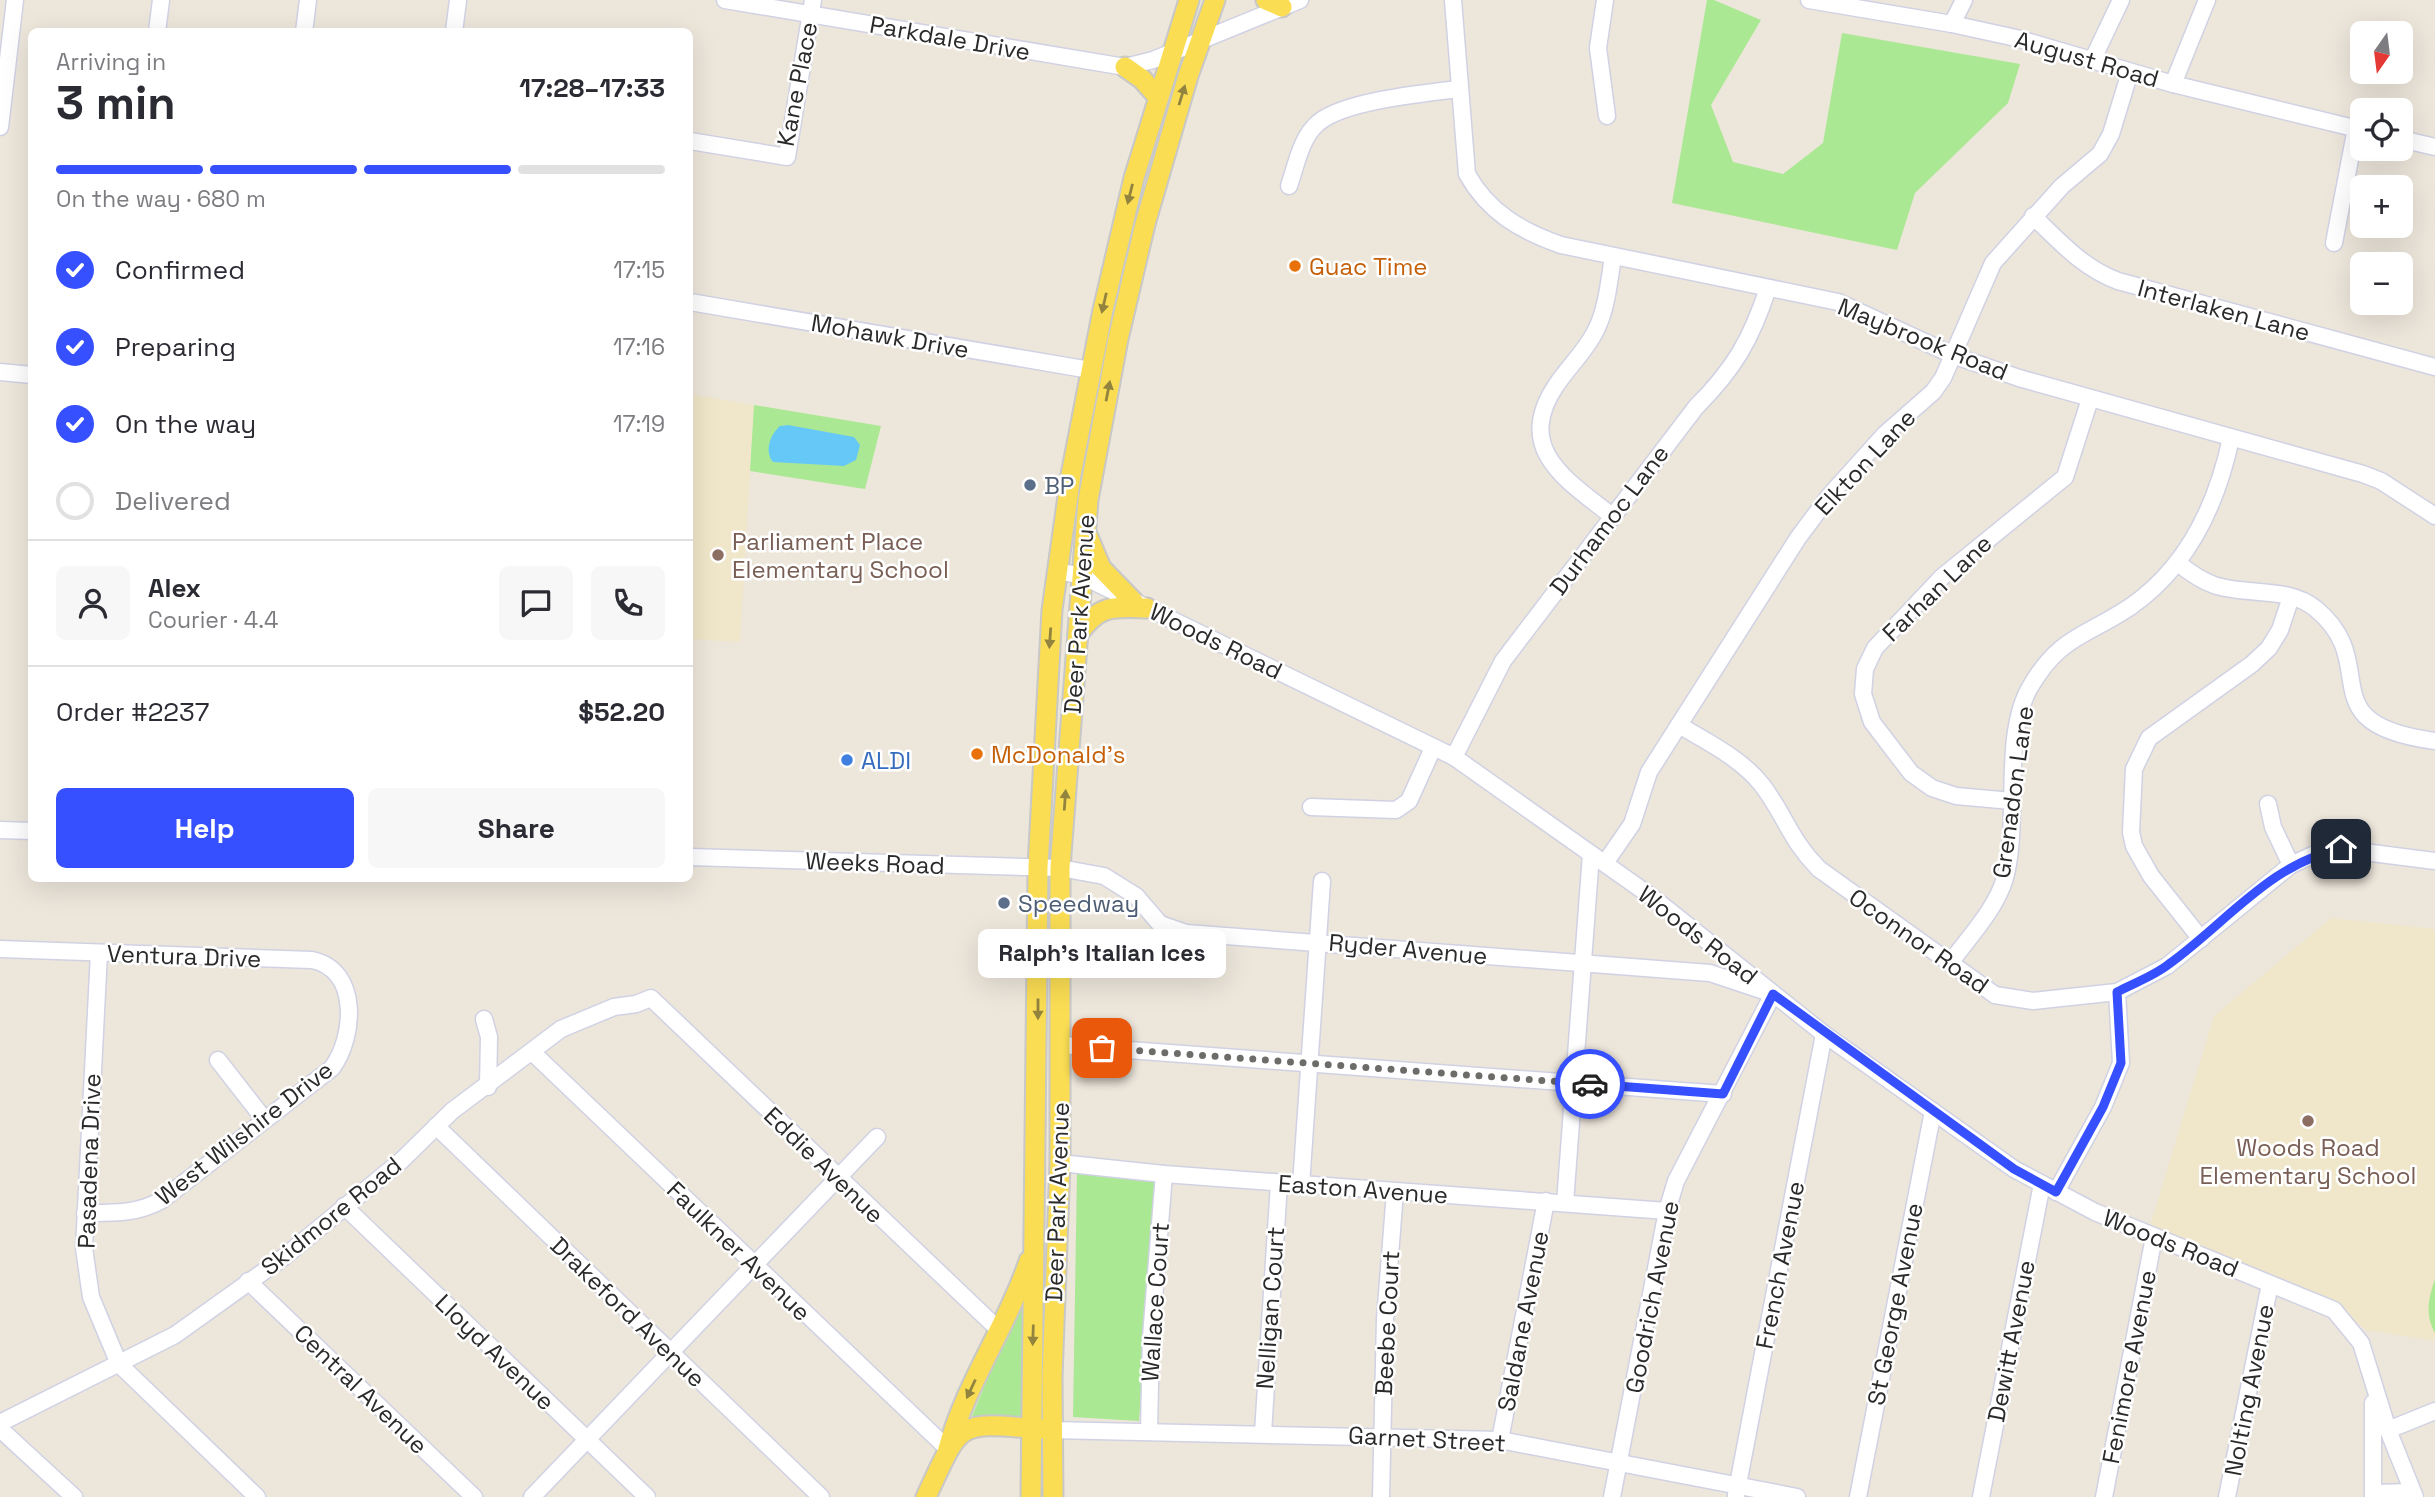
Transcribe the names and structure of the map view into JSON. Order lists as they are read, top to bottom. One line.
{"streets":{"main road":["Deer Park Avenue"],"street":["Parkdale Drive","August Road","Kane Place","Interlaken Lane","Mohawk Drive","Maybrook Road","Elkton Lane","Durhamoc Lane","Farhan Lane","Woods Road","Grenadon Lane","Weeks Road","Oconnor Road","Ryder Avenue","Ventura Drive","West Wilshire Drive","Pasadena Drive","Eddie Avenue","Easton Avenue","Skidmore Road","Faulkner Avenue","French Avenue","Goodrich Avenue","Wallace Court","St George Avenue","Nelligan Court","Drakeford Avenue","Saldane Avenue","Beebe Court","Dewitt Avenue","Lloyd Avenue","Fenimore Avenue","Central Avenue","Nolting Avenue","Garnet Street"]},"crossings":[["Parkdale Drive","Kane Place"],["Parkdale Drive","Deer Park Avenue"],["August Road","Elkton Lane"],["Interlaken Lane","Elkton Lane"],["Mohawk Drive","Deer Park Avenue"],["Maybrook Road","Elkton Lane"],["Maybrook Road","Durhamoc Lane"],["Maybrook Road","Farhan Lane"],["Maybrook Road","Grenadon Lane"],["Elkton Lane","Woods Road"],["Elkton Lane","Oconnor Road"],["Durhamoc Lane","Woods Road"],["Farhan Lane","Grenadon Lane"],["Deer Park Avenue","Woods Road"],["Deer Park Avenue","Weeks Road"],["Deer Park Avenue","Ryder Avenue"],["Deer Park Avenue","Easton Avenue"],["Deer Park Avenue","Garnet Street"],["Woods Road","Ryder Avenue"],["Woods Road","French Avenue"],["Woods Road","Goodrich Avenue"],["Woods Road","St George Avenue"],["Woods Road","Dewitt Avenue"],["Woods Road","Fenimore Avenue"],["Woods Road","Nolting Avenue"],["Grenadon Lane","Oconnor Road"],["Weeks Road","Ryder Avenue"],["Oconnor Road","Dewitt Avenue"],["Ryder Avenue","Goodrich Avenue"],["Ventura Drive","West Wilshire Drive"],["Ventura Drive","Pasadena Drive"],["West Wilshire Drive","Pasadena Drive"],["Pasadena Drive","Skidmore Road"],["Eddie Avenue","Skidmore Road"],["Easton Avenue","Goodrich Avenue"],["Easton Avenue","Wallace Court"],["Easton Avenue","Nelligan Court"],["Easton Avenue","Saldane Avenue"],["Easton Avenue","Beebe Court"],["Skidmore Road","Faulkner Avenue"],["Skidmore Road","Drakeford Avenue"],["Skidmore Road","Lloyd Avenue"],["Skidmore Road","Central Avenue"],["French Avenue","Garnet Street"],["Goodrich Avenue","Garnet Street"],["Wallace Court","Garnet Street"],["Nelligan Court","Garnet Street"],["Saldane Avenue","Garnet Street"],["Beebe Court","Garnet Street"]],"places":["Guac Time","BP","Parliament Place Elementary School","McDonald's","ALDI","Speedway","Ralph's Italian Ices","Woods Road Elementary School"],"north":"bottom","page":{"map_buttons":["+","−"],"heading":["3 min","Arriving in","17:28–17:33"],"panel":["Alex","Courier · 4.4","Order #2237","$52.20"],"bar":"On the way · 680 m","list":[["Confirmed","17:15"],["Preparing","17:16"],["On the way","17:19"],"Delivered"],"buttons":["Help","Share"],"bubble":"Ralph's Italian Ices"}}
